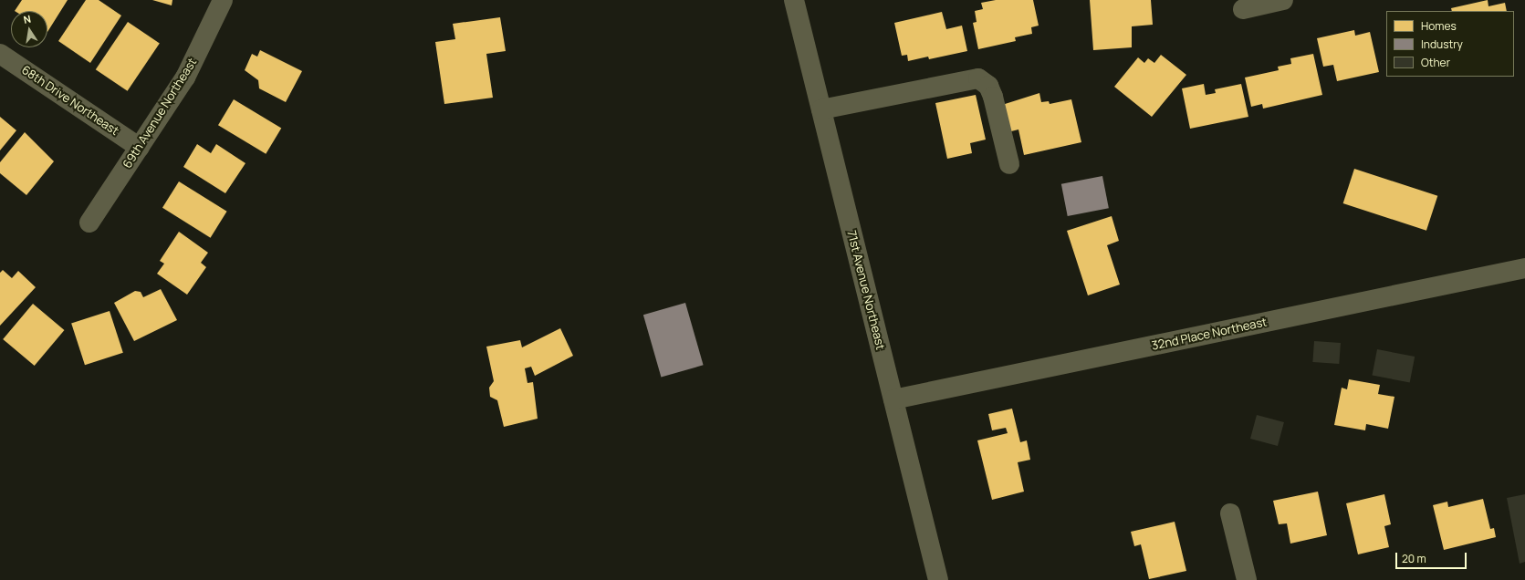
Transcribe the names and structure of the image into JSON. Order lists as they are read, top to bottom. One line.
{"streets":{"street":["68th Drive Northeast","69th Avenue Northeast","71st Avenue Northeast","32nd Place Northeast"]},"crossings":[["68th Drive Northeast","69th Avenue Northeast"],["71st Avenue Northeast","32nd Place Northeast"]],"legend":["Homes","Industry","Other"],"scale_bar":"20 m","north":"top"}
